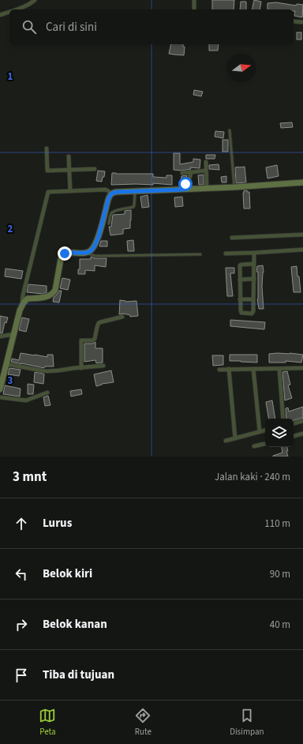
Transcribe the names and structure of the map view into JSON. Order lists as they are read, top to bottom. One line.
{"north":"right","page":{"search":"Cari di sini","heading":["3 mnt","Jalan kaki · 240 m"],"list":[["Lurus","110 m"],["Belok kiri","90 m"],["Belok kanan","40 m"],"Tiba di tujuan"],"nav":["Peta","Rute","Disimpan"]},"grid":{"rows":["1","2","3"]}}
